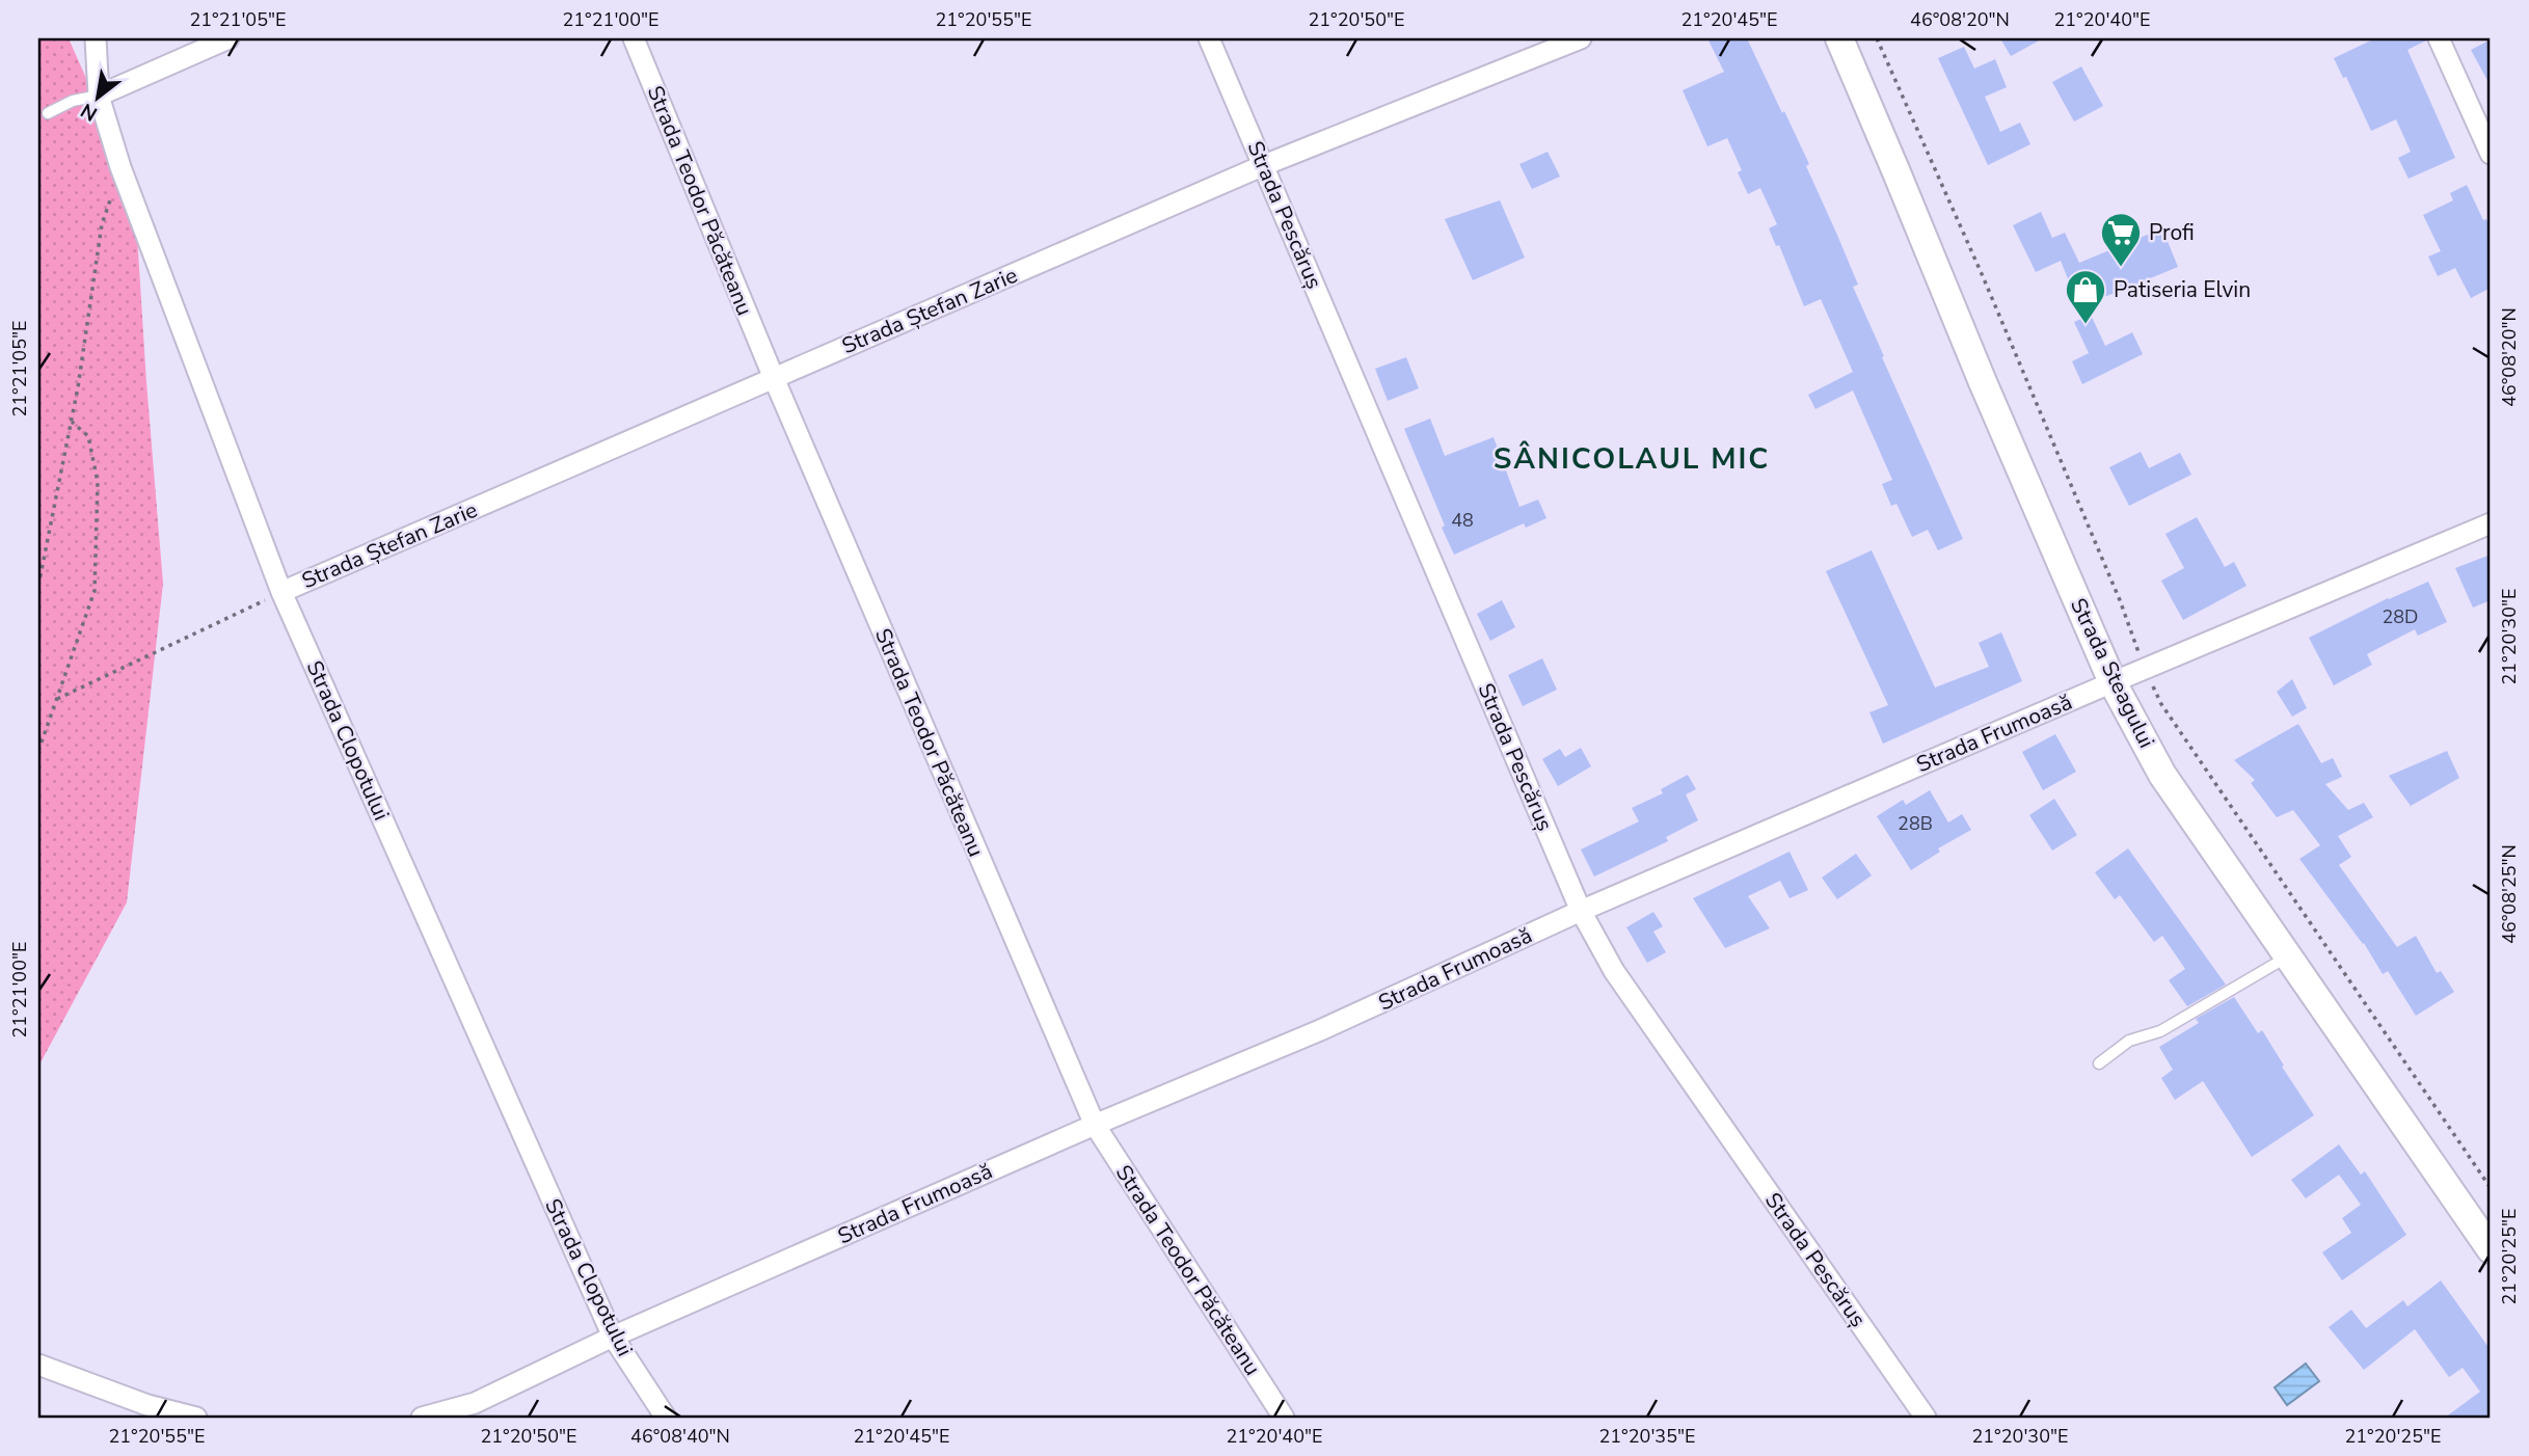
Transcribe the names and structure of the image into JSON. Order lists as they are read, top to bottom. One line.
{"streets":{"main road":["Strada Steagului"],"street":["Strada Teodor Păcăteanu","Strada Pescăruș","Strada Ștefan Zarie","Strada Frumoasă","Strada Clopotului"]},"crossings":[["Strada Teodor Păcăteanu","Strada Ștefan Zarie"],["Strada Teodor Păcăteanu","Strada Frumoasă"],["Strada Pescăruș","Strada Ștefan Zarie"],["Strada Pescăruș","Strada Frumoasă"],["Strada Ștefan Zarie","Strada Clopotului"],["Strada Steagului","Strada Frumoasă"],["Strada Frumoasă","Strada Clopotului"]],"districts":["SÂNICOLAUL MIC"],"places":{"supermarket":["Profi"],"shop":["Patiseria Elvin"]},"house_numbers":["48","28D","28B"],"north":"bottom left","coordinates":["21°21'05\"E","21°21'00\"E","21°20'55\"E","21°20'50\"E","21°20'45\"E","46°08'20\"N","21°20'40\"E","21°20'30\"E","46°08'25\"N","21°20'25\"E","46°08'40\"N","21°20'35\"E"]}
